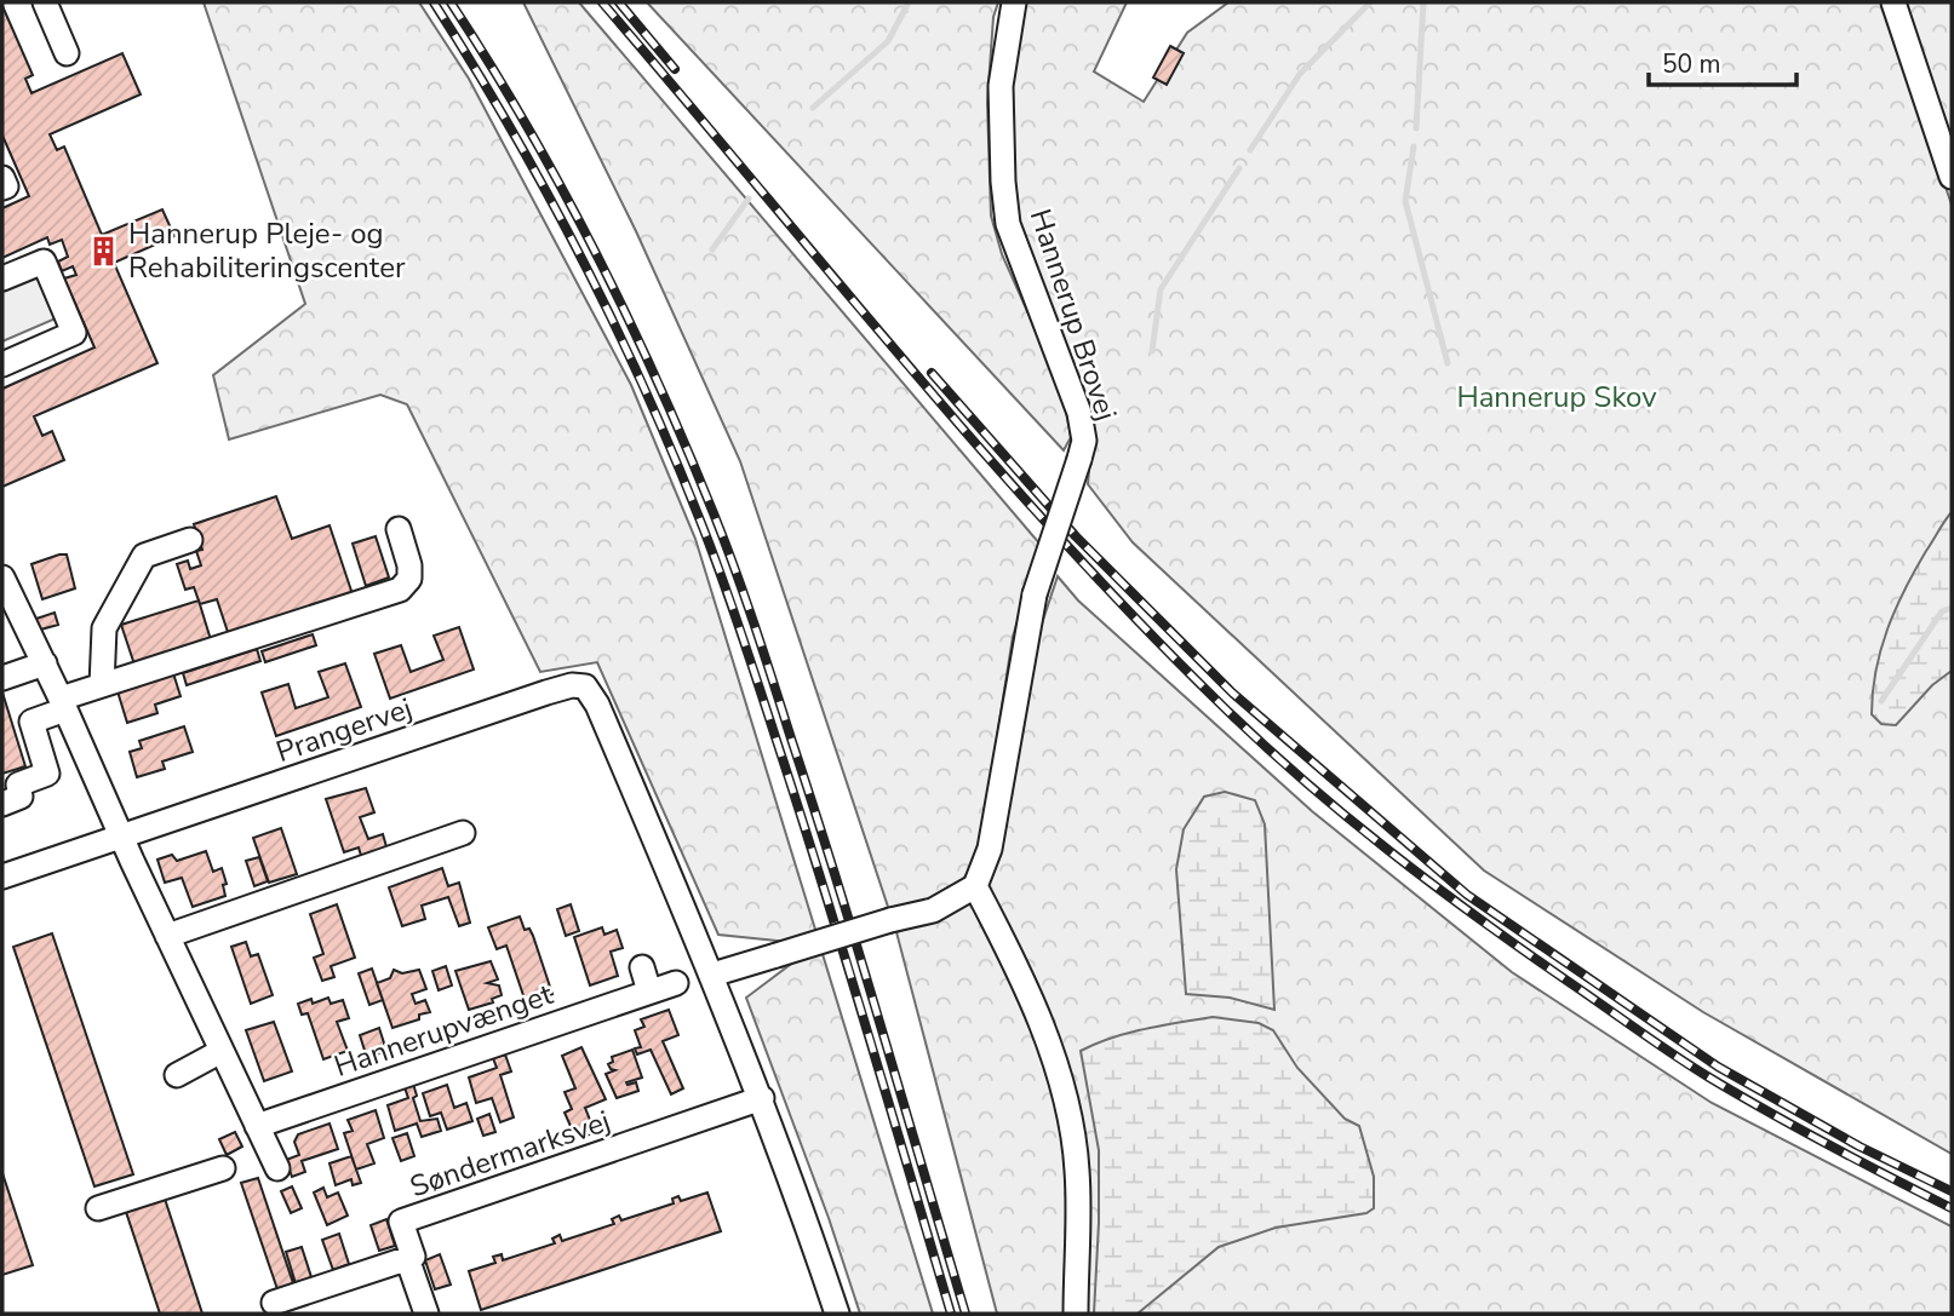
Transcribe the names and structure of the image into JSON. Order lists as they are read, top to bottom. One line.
{"streets":{"street":["Hannerup Brovej","Prangervej","Hannerupvænget","Søndermarksvej"]},"parks":["Hannerup Skov"],"places":{"building":["Hannerup Pleje- og Rehabiliteringscenter"]},"scale_bar":"50 m"}
